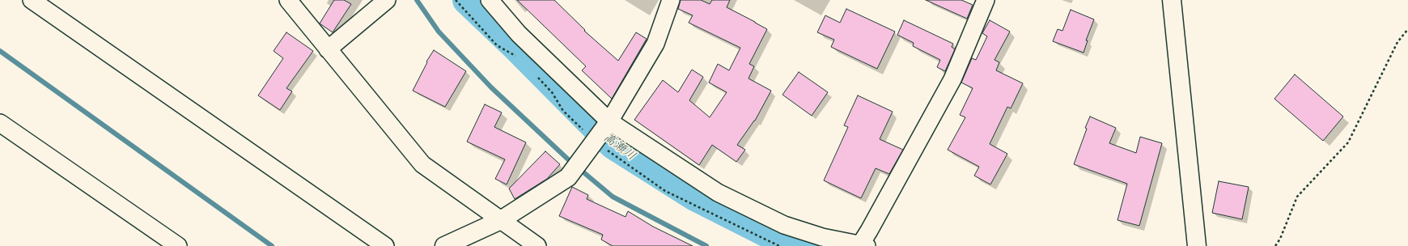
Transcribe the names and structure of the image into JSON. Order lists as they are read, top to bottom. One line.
{"water":["高瀬川"]}
